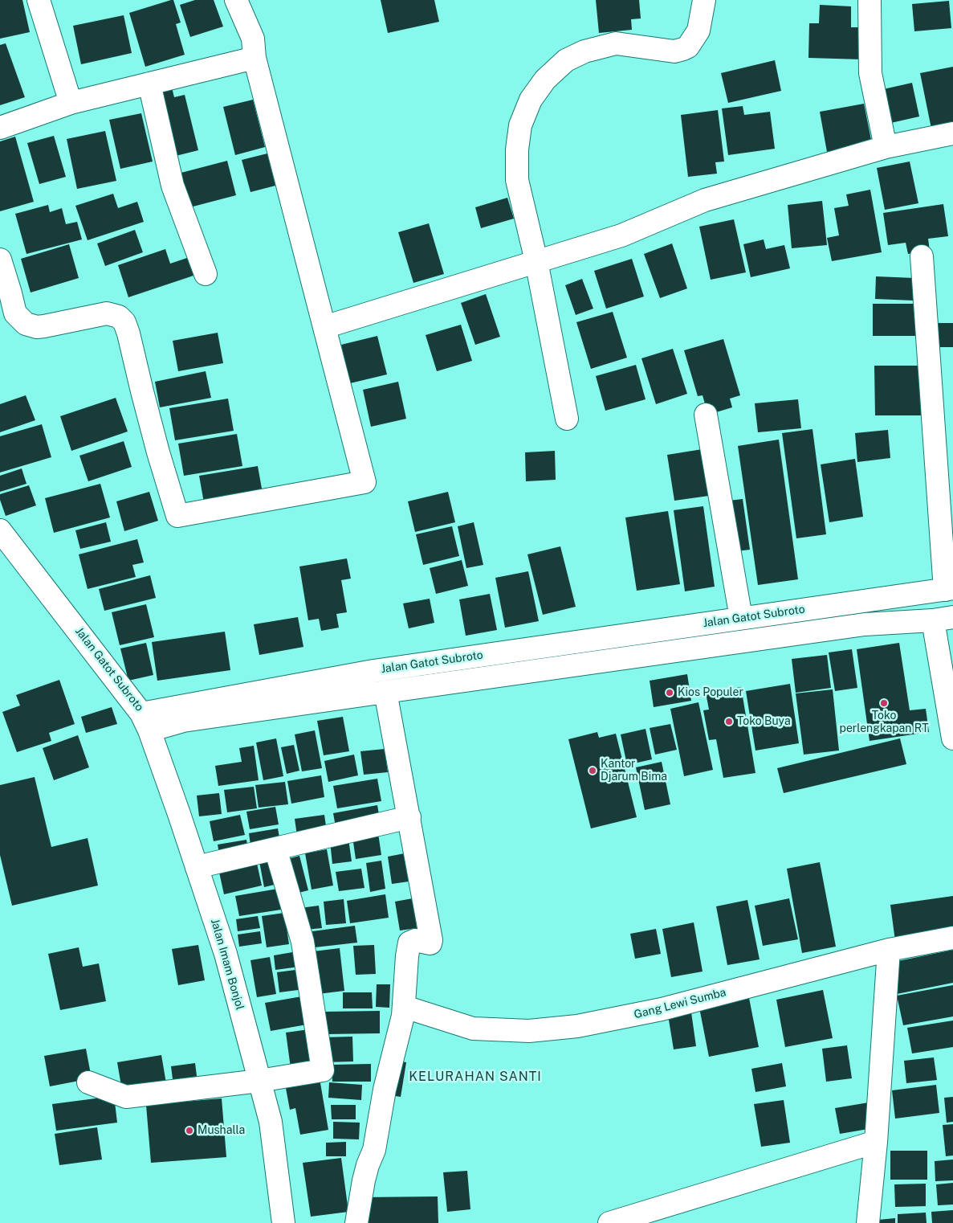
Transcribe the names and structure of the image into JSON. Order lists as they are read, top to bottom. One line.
{"streets":{"street":["Jalan Gatot Subroto","Jalan Imam Bonjol","Gang Lewi Sumba"]},"crossings":[["Jalan Gatot Subroto","Jalan Imam Bonjol"]],"districts":["KELURAHAN SANTI"],"places":["Kios Populer","Toko perlengkapan RT","Toko Buya","Kantor Djarum Bima","Mushalla"]}
